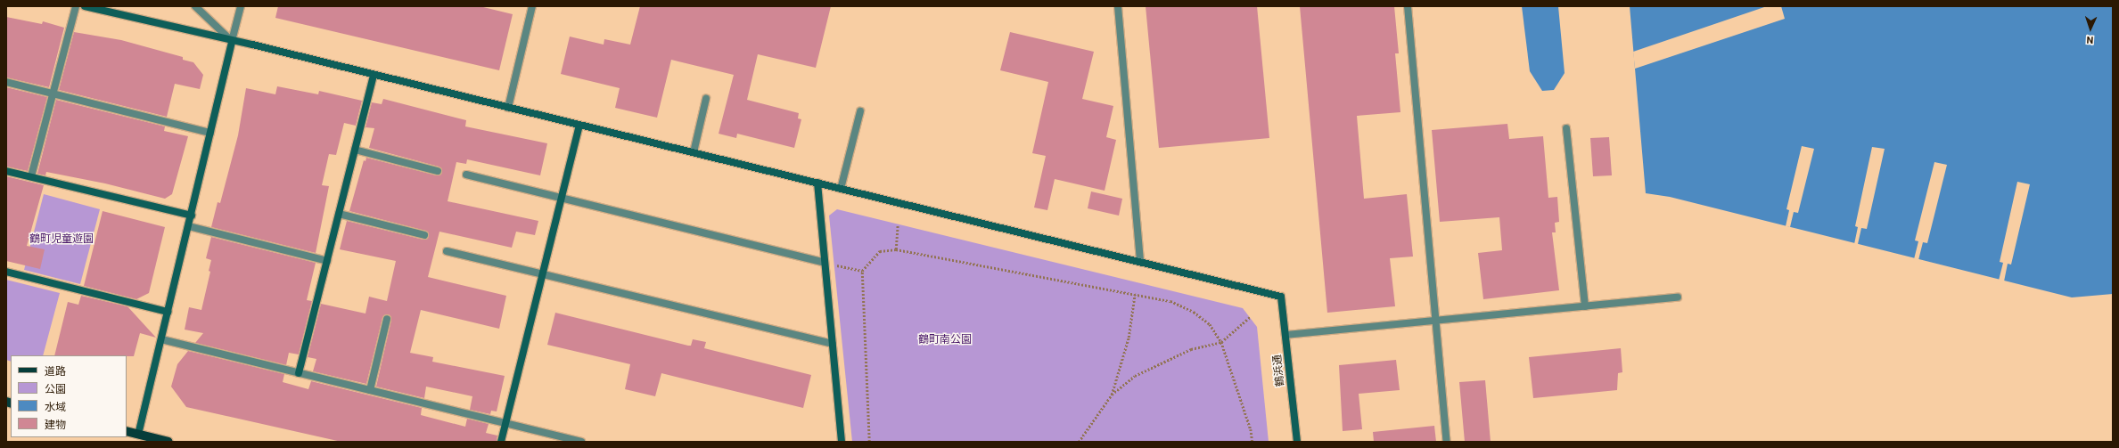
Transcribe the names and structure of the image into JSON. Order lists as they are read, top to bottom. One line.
{"streets":{"street":["鶴浜通"]},"parks":["鶴町児童遊園","鶴町南公園"],"legend":["道路","公園","水域","建物"],"north":"bottom"}
